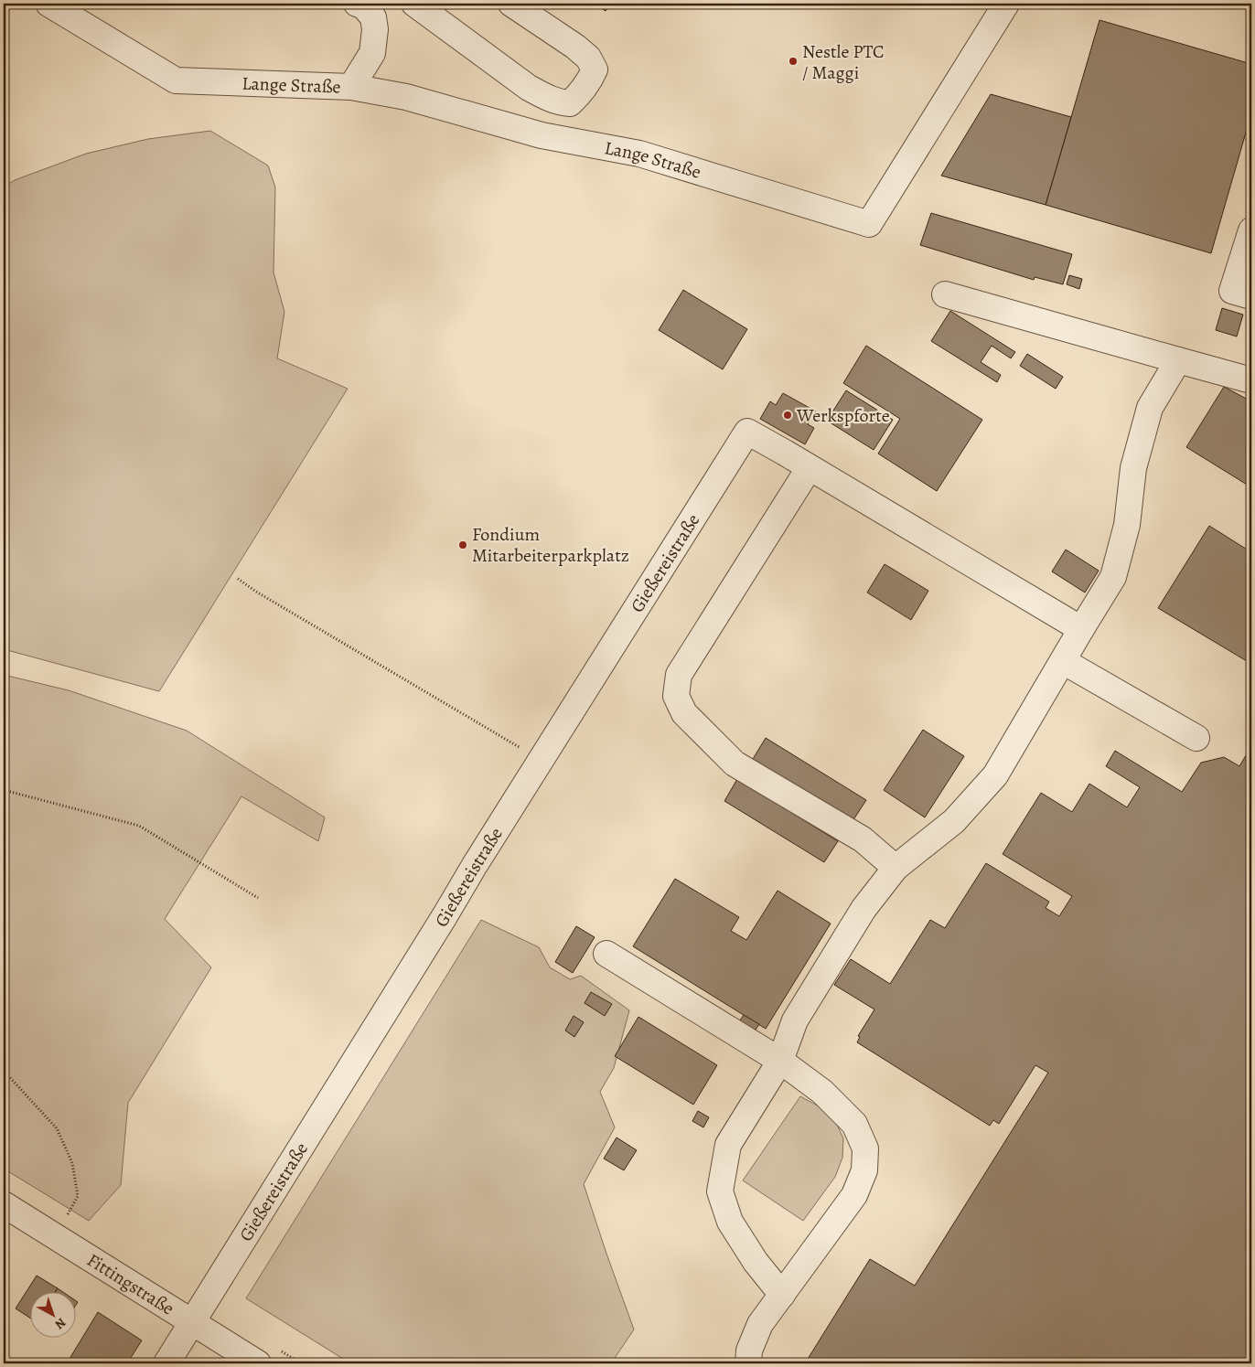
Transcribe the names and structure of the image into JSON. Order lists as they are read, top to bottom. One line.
{"streets":{"street":["Lange Straße","Gießereistraße","Fittingstraße"]},"crossings":[["Gießereistraße","Fittingstraße"]],"places":["Nestle PTC / Maggi","Werkspforte","Fondium Mitarbeiterparkplatz"],"north":"bottom right"}
